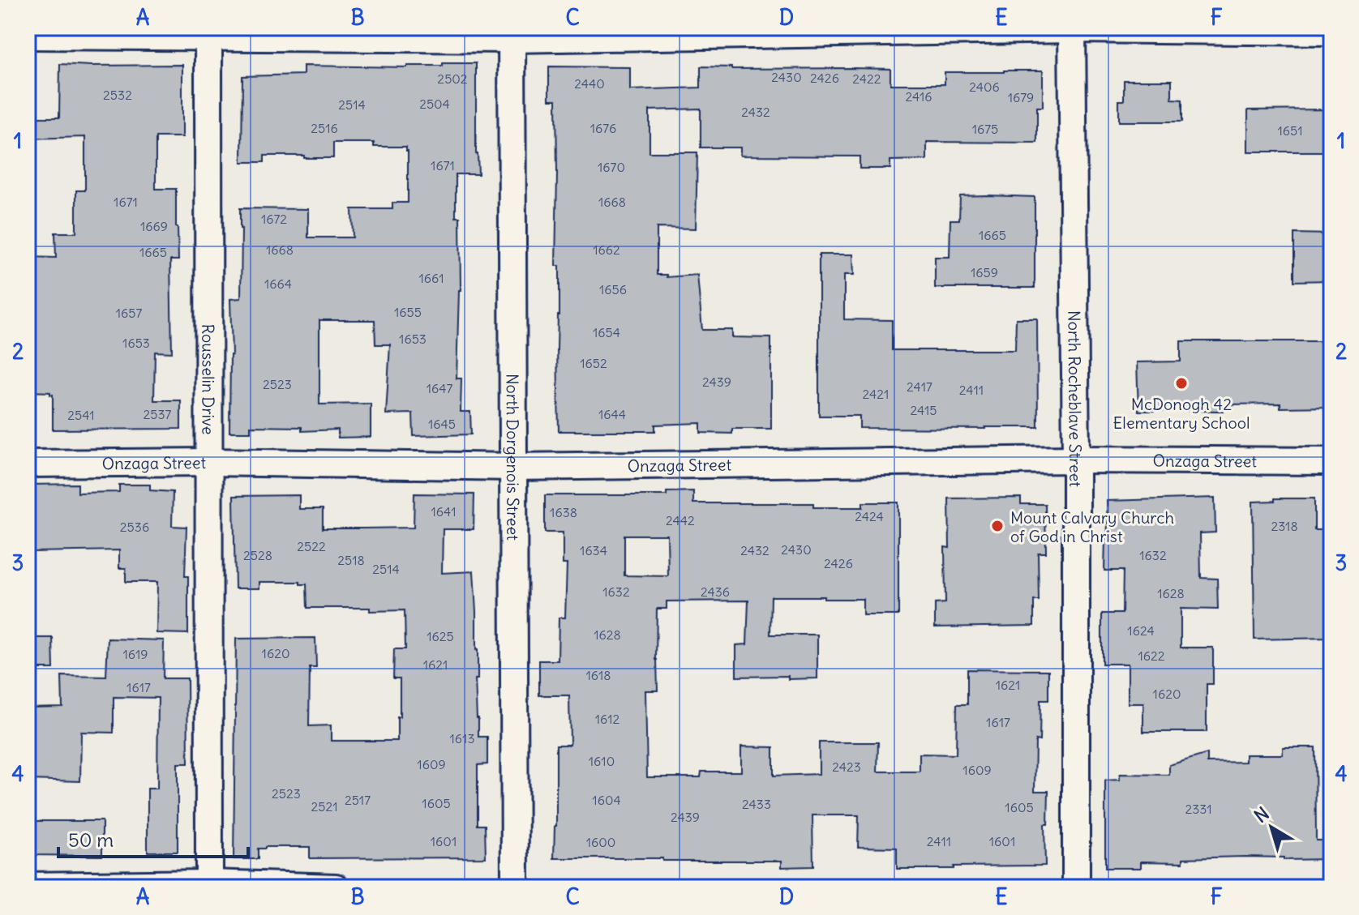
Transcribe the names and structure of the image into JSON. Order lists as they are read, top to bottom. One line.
{"streets":{"street":["Rousselin Drive","North Rocheblave Street","North Dorgenois Street","Onzaga Street"]},"crossings":[["Rousselin Drive","Onzaga Street"],["North Rocheblave Street","Onzaga Street"],["North Dorgenois Street","Onzaga Street"]],"places":["McDonogh 42 Elementary School","Mount Calvary Church of God in Christ"],"house_numbers":["2430","2426","2502","2422","2440","2406","2532","2416","1679","2504","2514","2432","2516","1676","1675","1651","1671","1670","1671","1668","1672","1669","1665","1668","1662","1665","1659","1661","1664","1656","1655","1657","1654","1653","1653","1652","2439","2523","2417","1647","2411","2421","2415","2537","1644","2541","1645","1641","1638","2424","2442","2318","2536","2522","2430","1634","2432","2528","1632","2518","2426","2514","1632","2436","1628","1624","1628","1625","1620","1619","1622","1621","1618","1621","1617","1620","1612","1617","1613","1610","1609","2423","1609","2523","2517","1604","1605","2433","2521","1605","2331","2439","1601","2411","1601","1600"],"scale_bar":"50 m","north":"top left","grid":{"columns":["A","B","C","D","E","F"],"rows":["1","2","3","4"]}}
